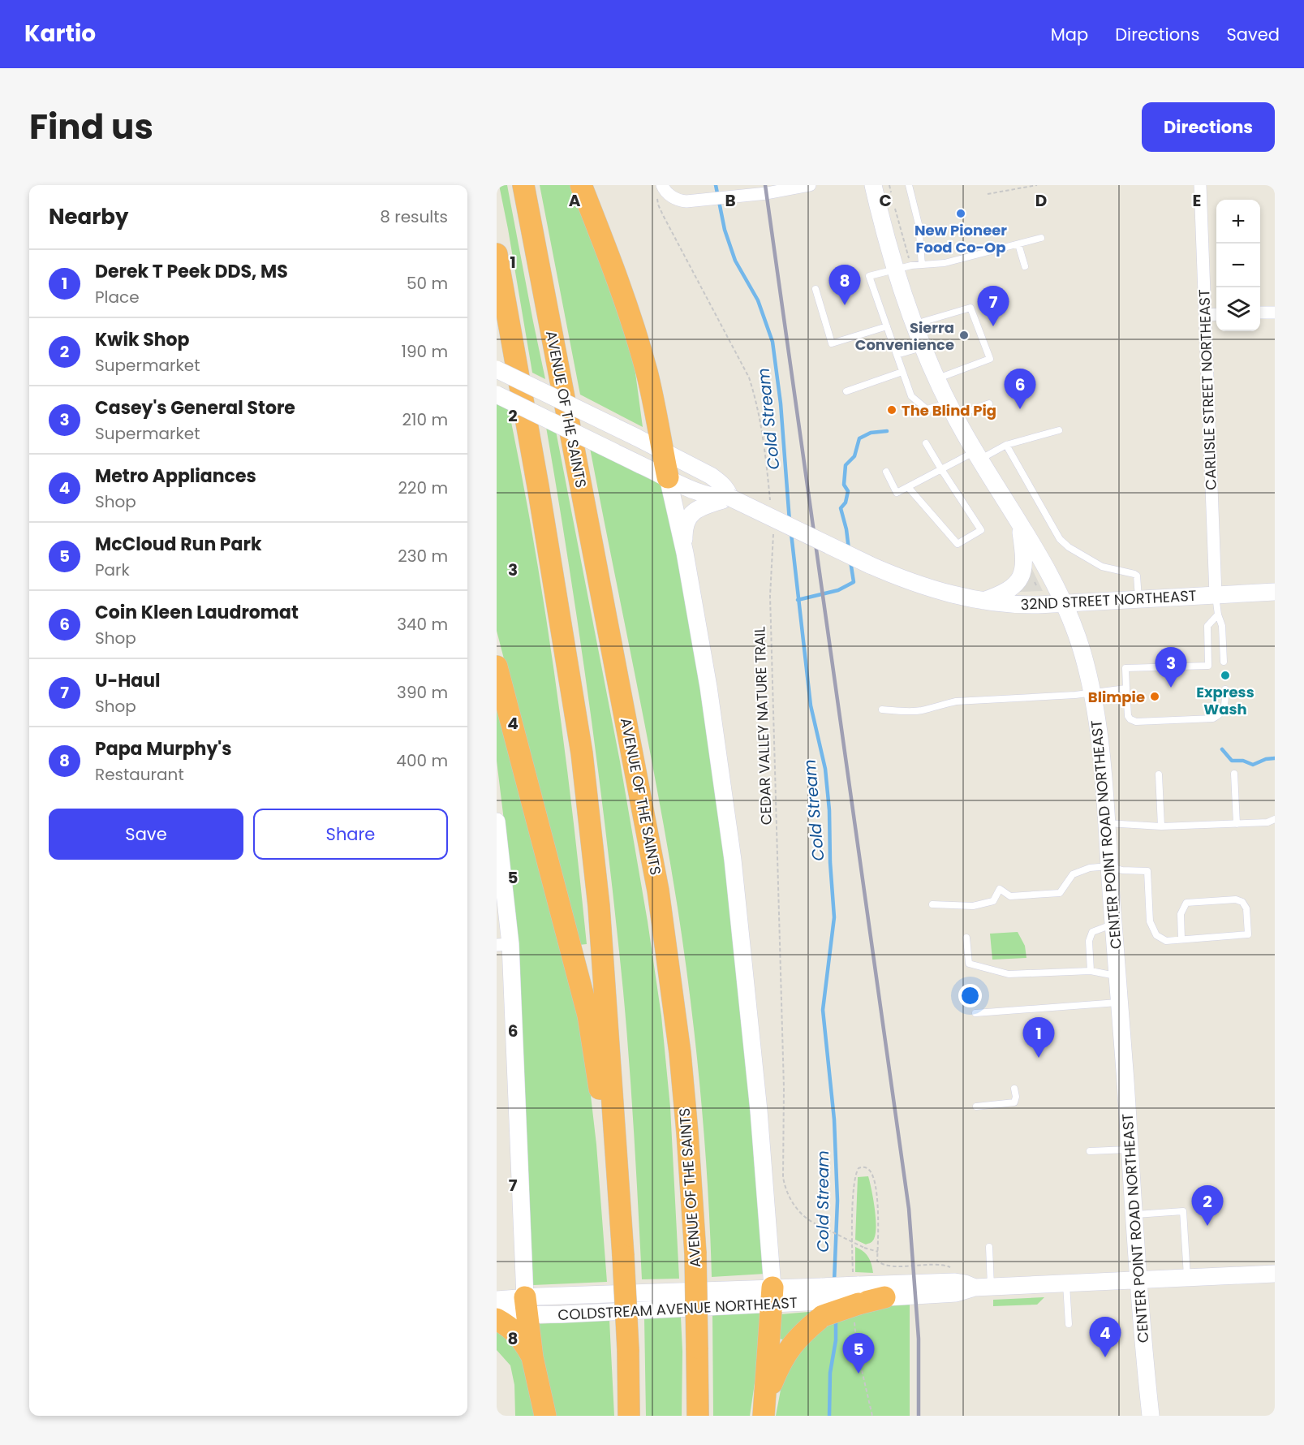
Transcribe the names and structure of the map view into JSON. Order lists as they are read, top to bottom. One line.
{"streets":{"highway":["AVENUE OF THE SAINTS"],"main road":["32ND STREET NORTHEAST","CENTER POINT ROAD NORTHEAST","COLDSTREAM AVENUE NORTHEAST"],"street":["CARLISLE STREET NORTHEAST"],"path":["CEDAR VALLEY NATURE TRAIL"]},"crossings":[["CARLISLE STREET NORTHEAST","32ND STREET NORTHEAST"],["32ND STREET NORTHEAST","CENTER POINT ROAD NORTHEAST"]],"water":["Cold Stream"],"places":["New Pioneer Food Co-Op","Sierra Convenience","The Blind Pig","Express Wash","Blimpie"],"page":{"header":"Kartio","nav":["Map","Directions","Saved"],"title":"Find us","buttons":["Directions",["Save","Share"]],"heading":["Nearby","8 results"],"map_buttons":["+","−"],"list":[{"mark":"1","name":"Derek T Peek DDS, MS","note":"Place","value":"50 m"},{"mark":"2","name":"Kwik Shop","note":"Supermarket","value":"190 m"},{"mark":"3","name":"Casey's General Store","note":"Supermarket","value":"210 m"},{"mark":"4","name":"Metro Appliances","note":"Shop","value":"220 m"},{"mark":"5","name":"McCloud Run Park","note":"Park","value":"230 m"},{"mark":"6","name":"Coin Kleen Laudromat","note":"Shop","value":"340 m"},{"mark":"7","name":"U-Haul","note":"Shop","value":"390 m"},{"mark":"8","name":"Papa Murphy's","note":"Restaurant","value":"400 m"}],"pins":["8","7","6","3","1","2","4","5"]},"grid":{"columns":["A","B","C","D","E"],"rows":["1","2","3","4","5","6","7","8"]}}
